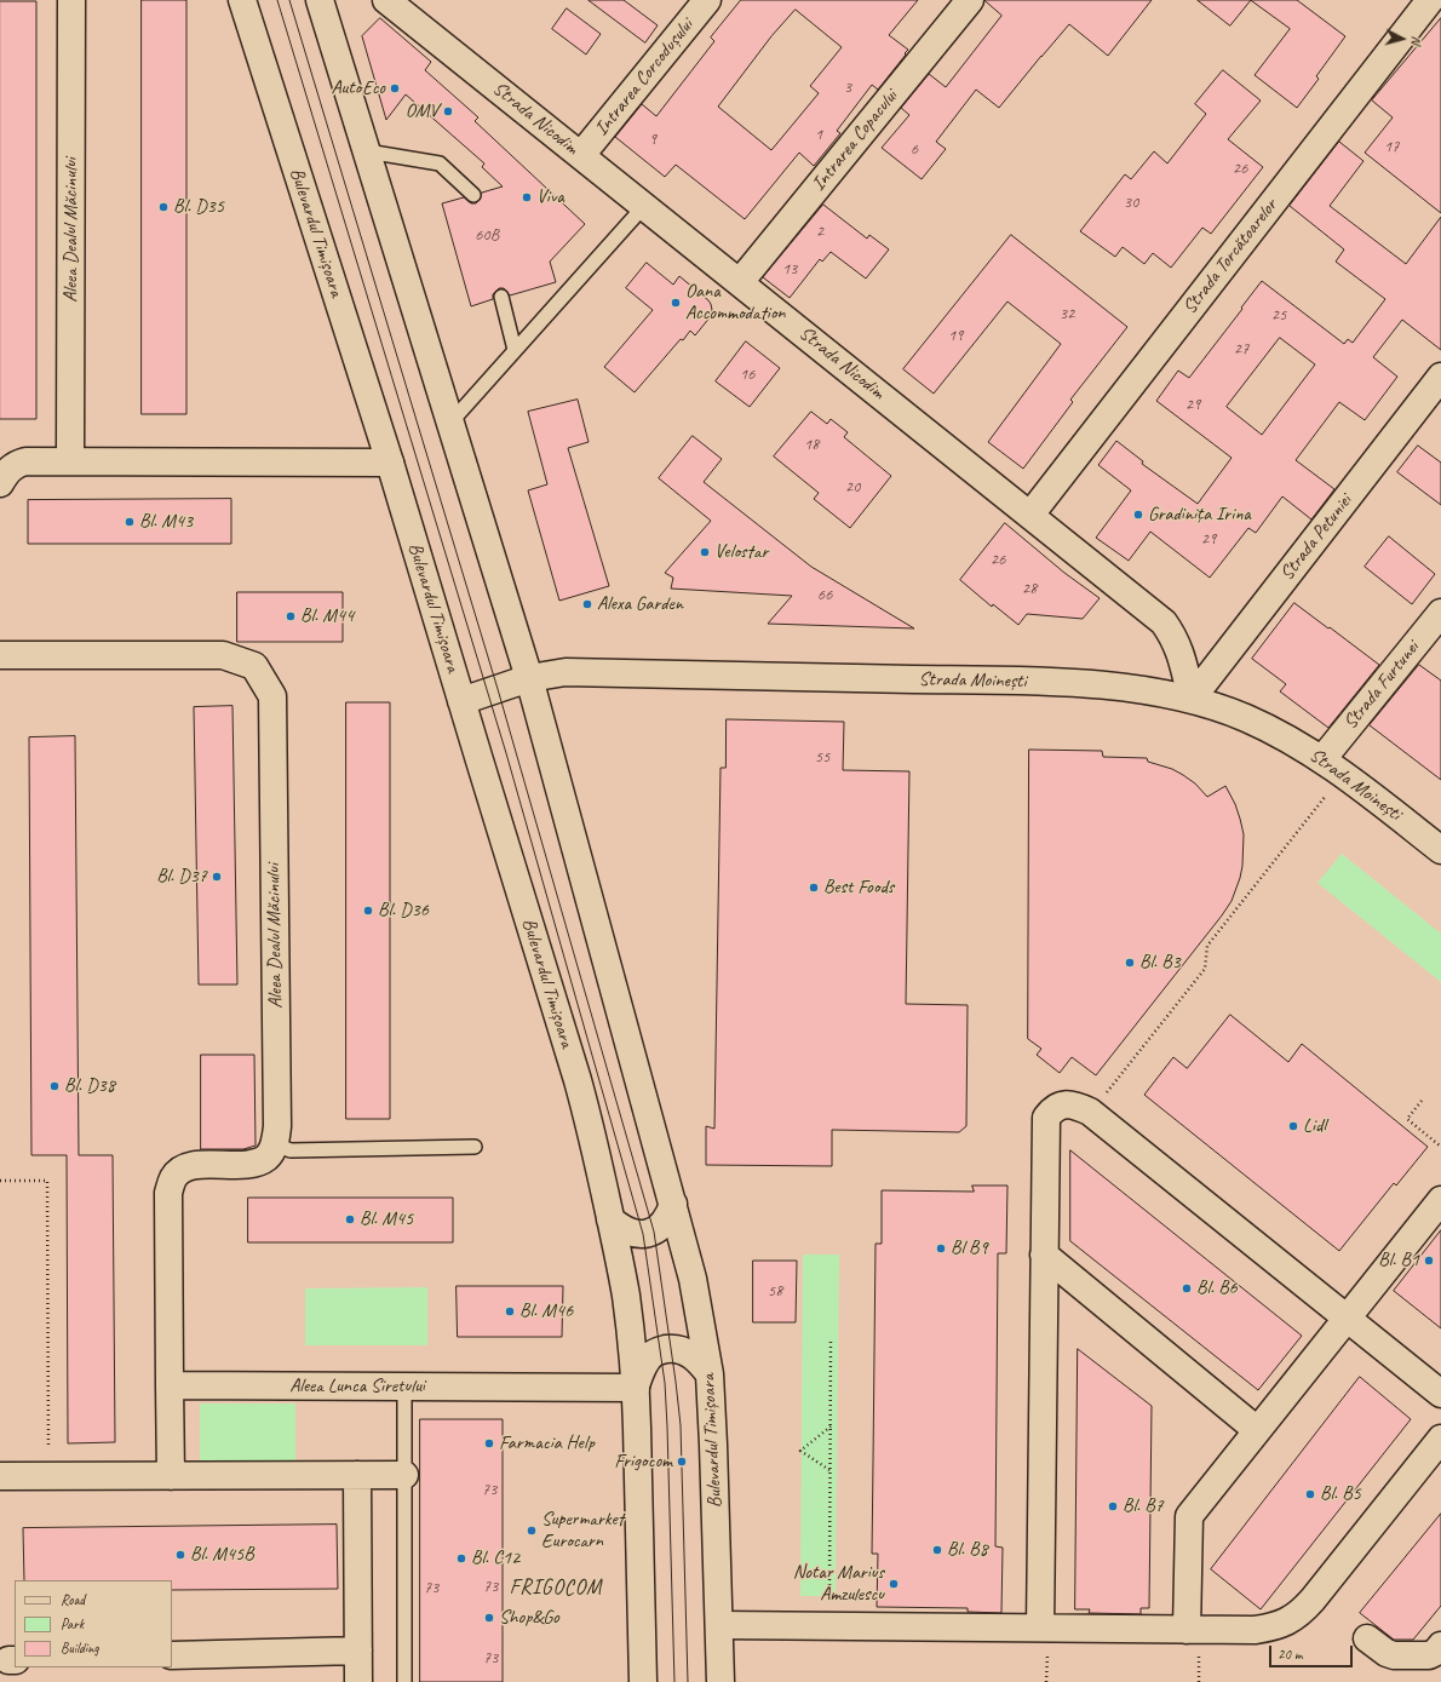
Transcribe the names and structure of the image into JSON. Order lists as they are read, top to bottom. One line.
{"streets":{"street":["Intrarea Corcodușului","Strada Nicodim","Intrarea Copacului","Aleea Dealul Măcinului","Bulevardul Timișoara","Strada Torcătoarelor","Strada Petuniei","Strada Moinești","Strada Furtunei","Aleea Lunca Siretului"]},"crossings":[["Intrarea Corcodușului","Strada Nicodim"],["Strada Nicodim","Intrarea Copacului"],["Strada Nicodim","Strada Torcătoarelor"],["Strada Nicodim","Strada Petuniei"],["Strada Nicodim","Strada Moinești"],["Bulevardul Timișoara","Strada Moinești"],["Bulevardul Timișoara","Aleea Lunca Siretului"],["Strada Petuniei","Strada Moinești"],["Strada Moinești","Strada Furtunei"]],"districts":["FRIGOCOM"],"places":["AutoEco","OMV","Viva","Bl. D35","Oana Accommodation","Gradinița Irina","Bl. M43","Velostar","Alexa Garden","Bl. M44","Bl. D37","Best Foods","Bl. D36","Bl. B3","Bl. D38","Lidl","Bl. M45","Bl B9","Bl. B1","Bl. B6","Bl. M46","Farmacia Help","Frigocom","Bl. B5","Bl. B7","Supermarket Eurocarn","Bl. B8","Bl. M45B","Bl. C12","Notar Marius Amzulescu","Shop&Go"],"house_numbers":["3","1","9","17","6","26","30","2","60B","13","32","25","19","27","16","29","18","20","29","26","28","66","55","58","73","73","73","73"],"legend":["Road","Park","Building"],"scale_bar":"20 m","north":"right"}
